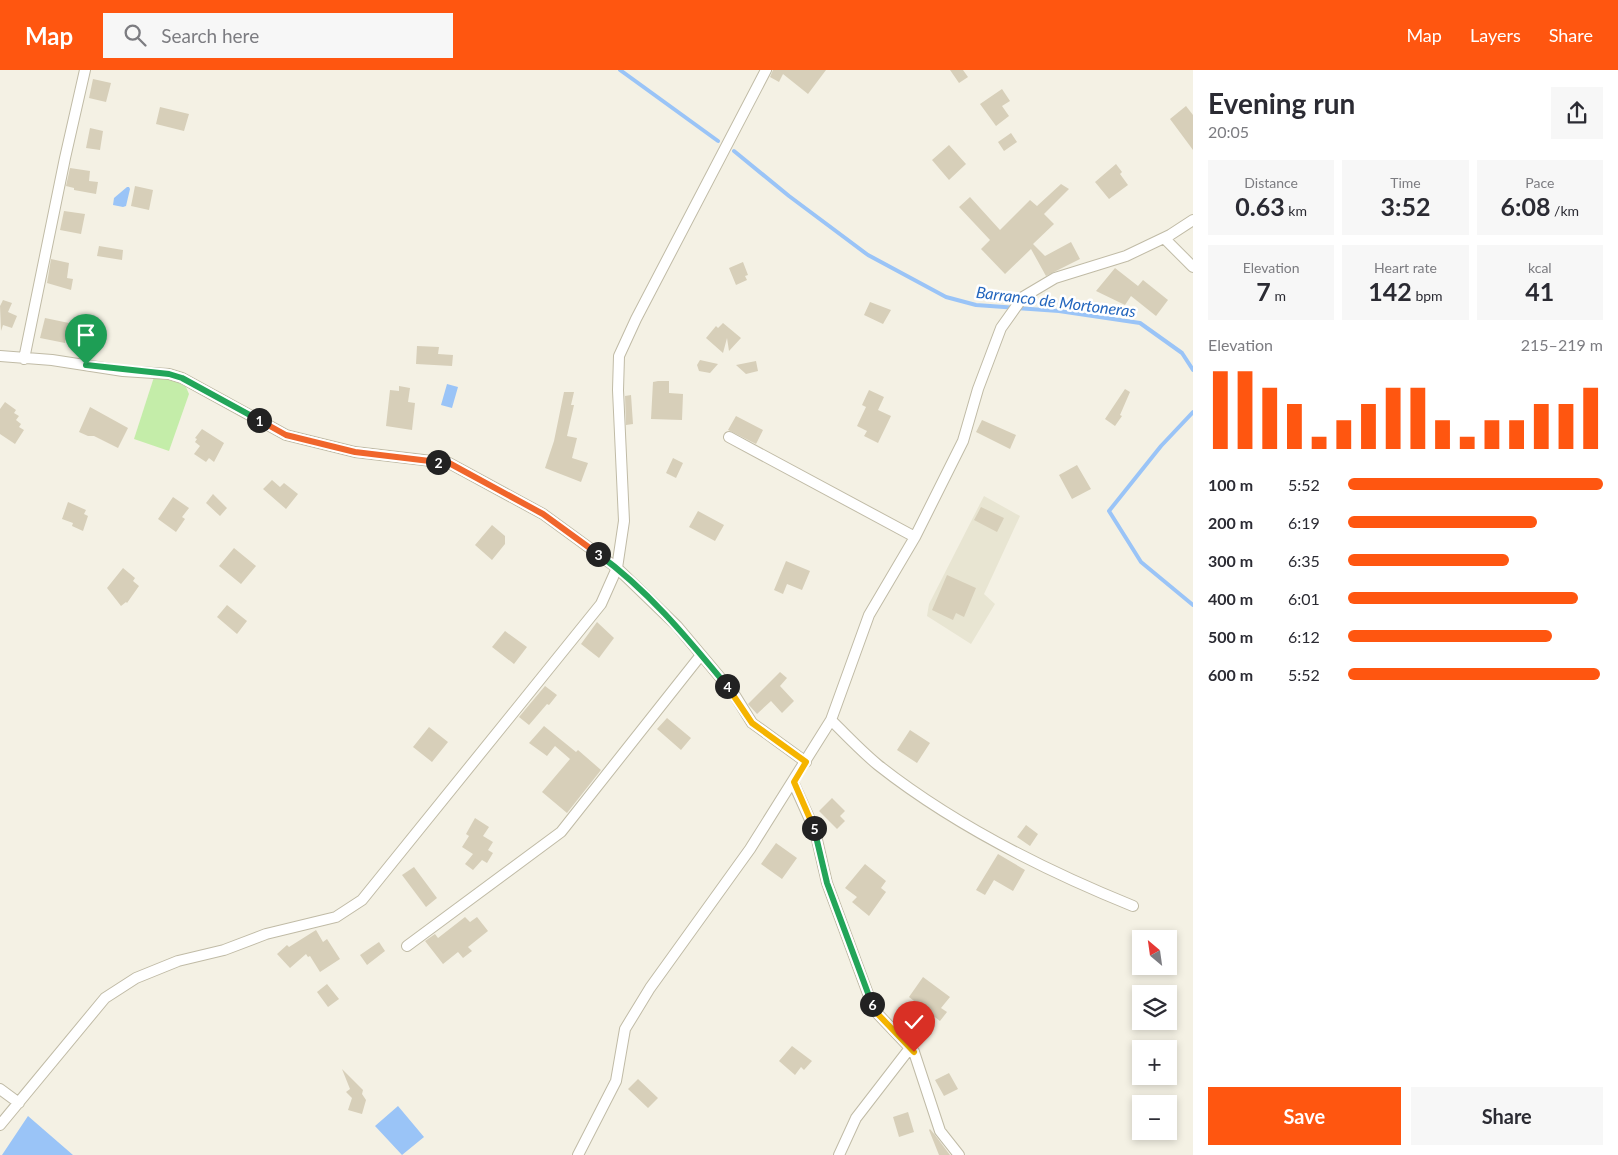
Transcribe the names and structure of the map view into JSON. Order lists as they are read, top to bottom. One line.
{"water":["Barranco de Mortoneras"],"north":"top left","page":{"header":"Map","search":"Search here","nav":["Map","Layers","Share"],"heading":["Evening run","20:05"],"stats":[["Distance","0.63 km"],["Time","3:52"],["Pace","6:08 /km"],["Elevation","7 m"],["Heart rate","142 bpm"],["kcal","41"]],"chart":["Elevation","215–219 m"],"pins":["1","2","3","4","5","6"],"list":[{"name":"100 m","note":"5:52"},{"name":"200 m","note":"6:19"},{"name":"300 m","note":"6:35"},{"name":"400 m","note":"6:01"},{"name":"500 m","note":"6:12"},{"name":"600 m","note":"5:52"}],"map_buttons":["+","−"],"buttons":["Save","Share"]}}
